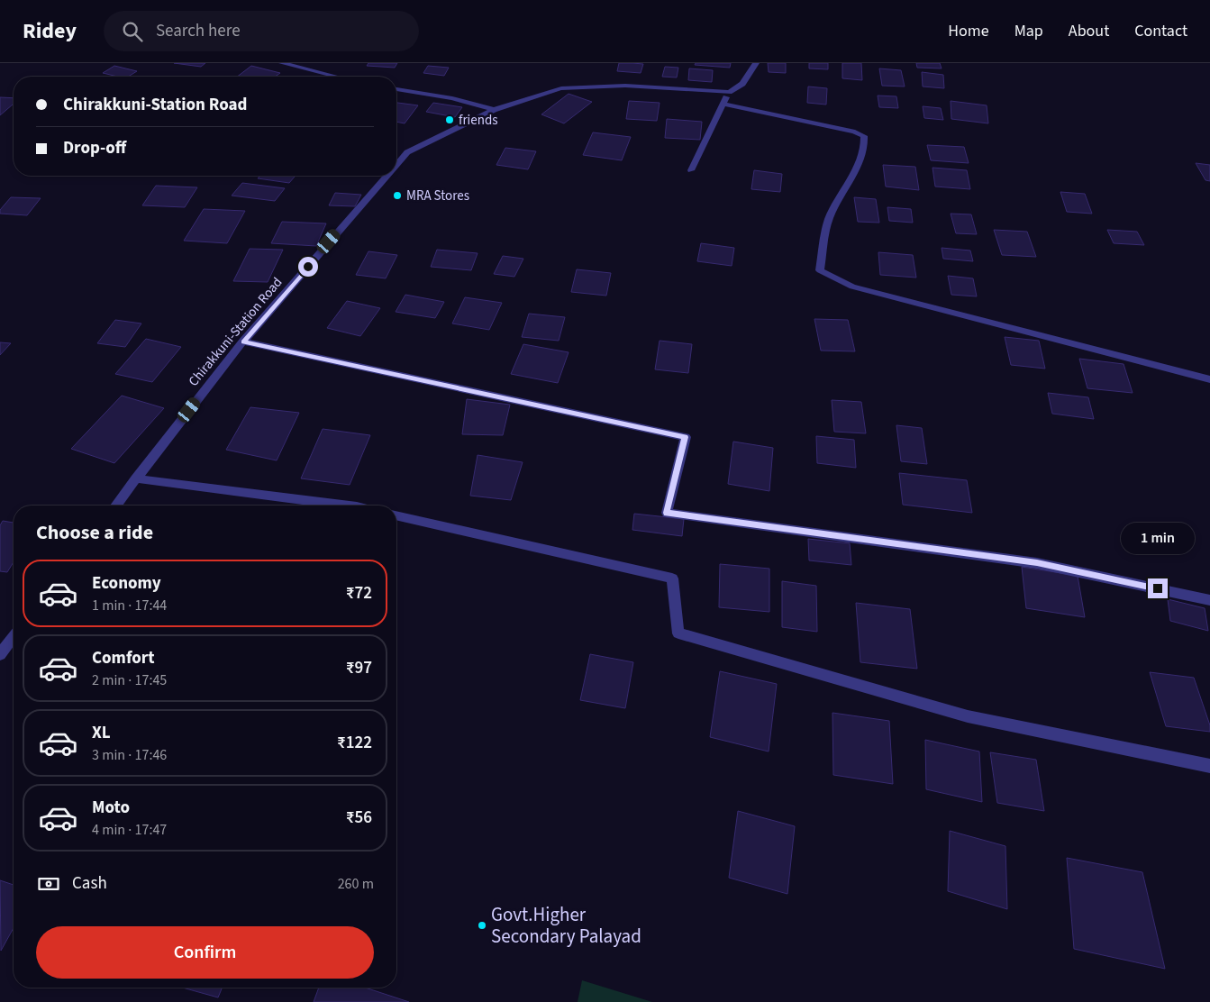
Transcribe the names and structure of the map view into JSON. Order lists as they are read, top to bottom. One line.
{"streets":{"street":["Chirakkuni-Station Road"]},"places":["friends","MRA Stores","Govt.Higher Secondary Palayad"],"page":{"header":"Ridey","search":"Search here","nav":["Home","Map","About","Contact"],"banner":["Chirakkuni-Station Road","Drop-off"],"heading":"Choose a ride","bubble":"1 min","list":[{"name":"Economy","note":"1 min · 17:44","value":"₹72"},{"name":"Comfort","note":"2 min · 17:45","value":"₹97"},{"name":"XL","note":"3 min · 17:46","value":"₹122"},{"name":"Moto","note":"4 min · 17:47","value":"₹56"}],"pay":["Cash","260 m"],"buttons":"Confirm"}}
